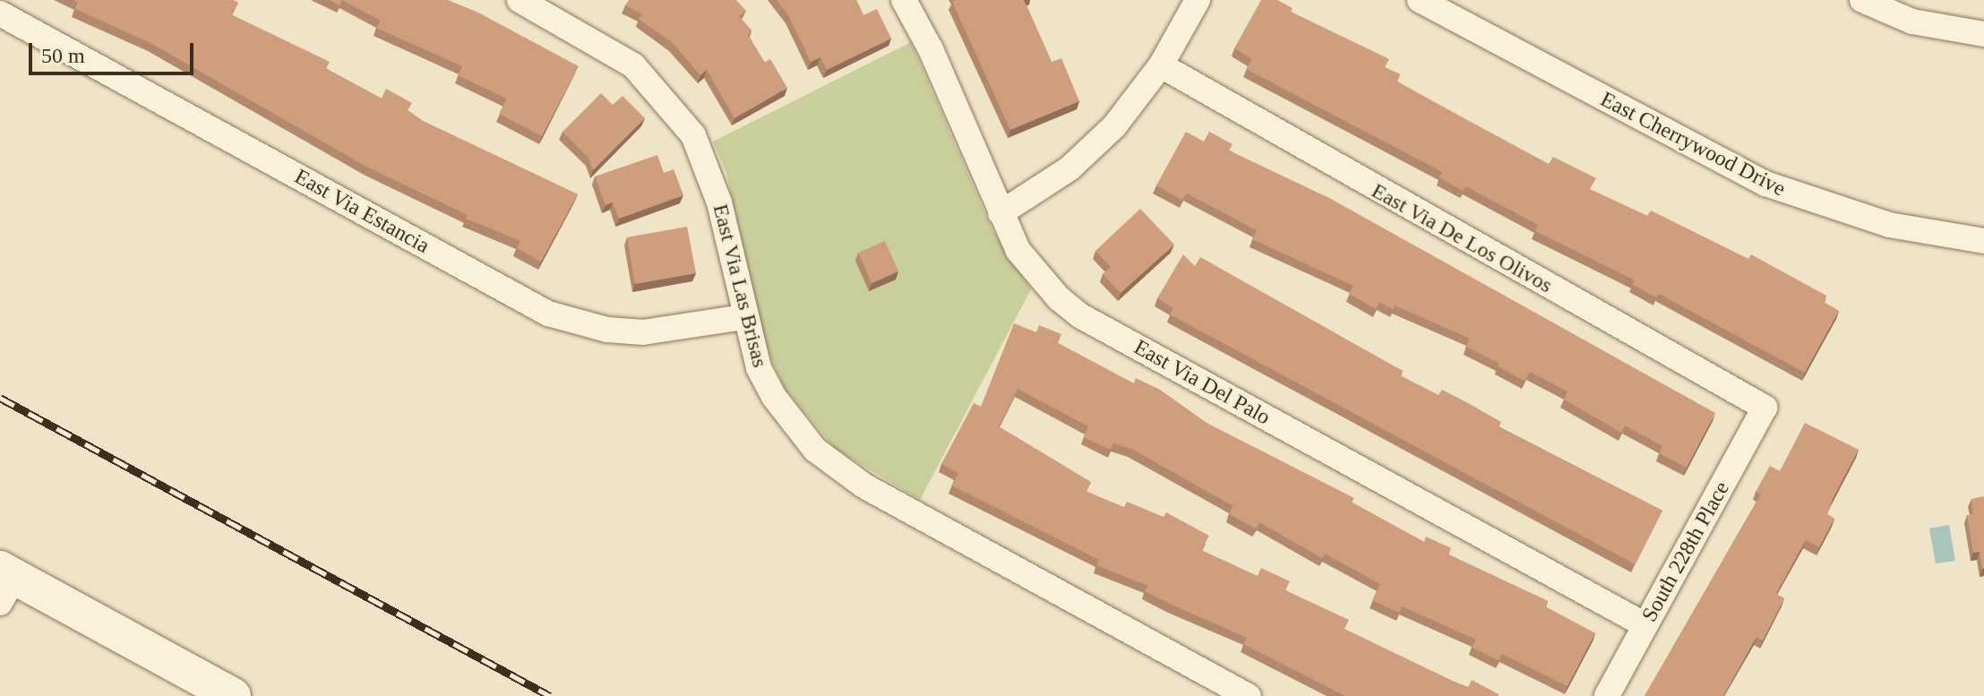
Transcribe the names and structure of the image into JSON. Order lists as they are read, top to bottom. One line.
{"streets":{"street":["East Cherrywood Drive","East Via Estancia","East Via De Los Olivos","East Via Las Brisas","East Via Del Palo","South 228th Place"]},"crossings":[["East Via Estancia","East Via Las Brisas"],["East Via De Los Olivos","South 228th Place"],["East Via Del Palo","South 228th Place"]],"scale_bar":"50 m"}
